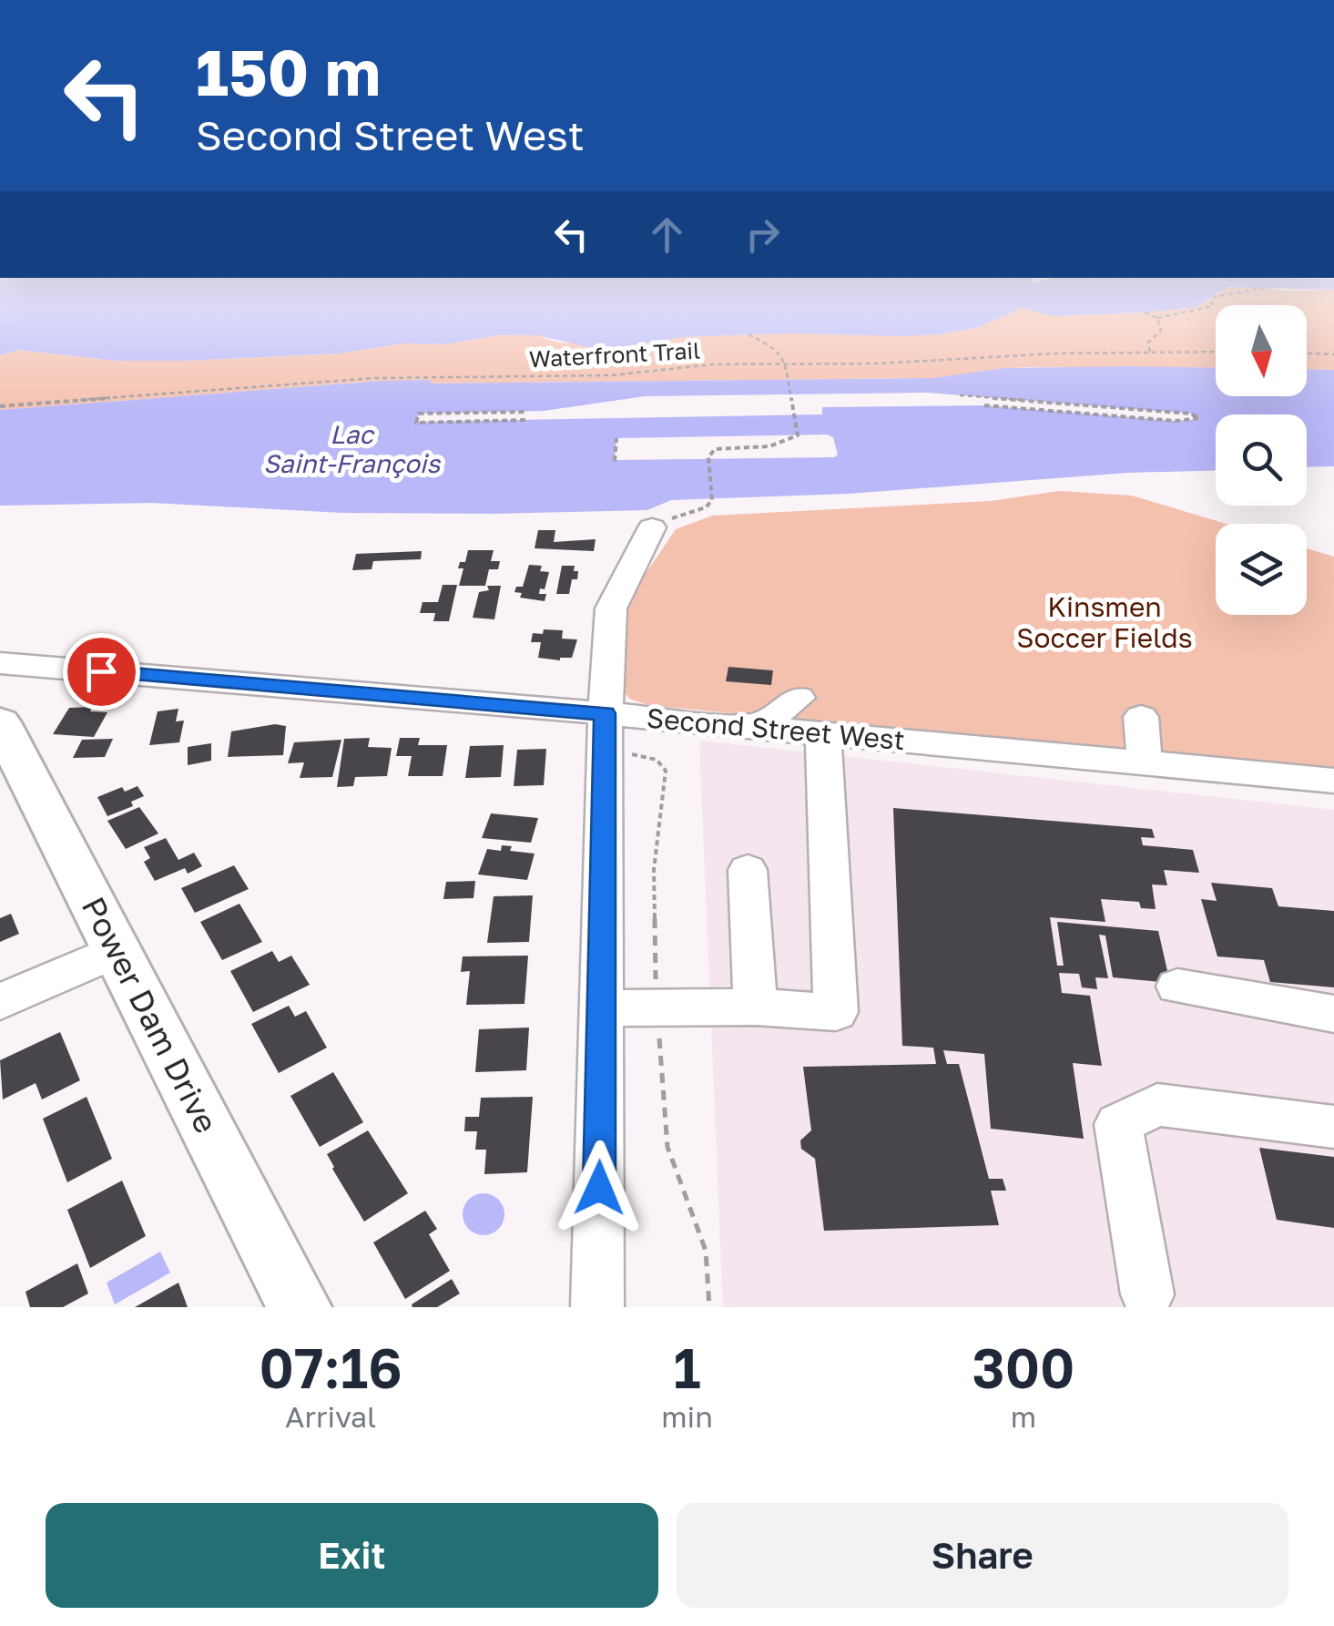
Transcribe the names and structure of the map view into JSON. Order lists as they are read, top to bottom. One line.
{"streets":{"main road":["Power Dam Drive"],"street":["Second Street West"],"path":["Waterfront Trail"]},"water":["Lac Saint-François"],"parks":["Kinsmen Soccer Fields"],"north":"bottom","page":{"turn":["150 m","Second Street West"],"eta":["07:16","Arrival","1","min","300","m"],"buttons":["Exit","Share"]}}
